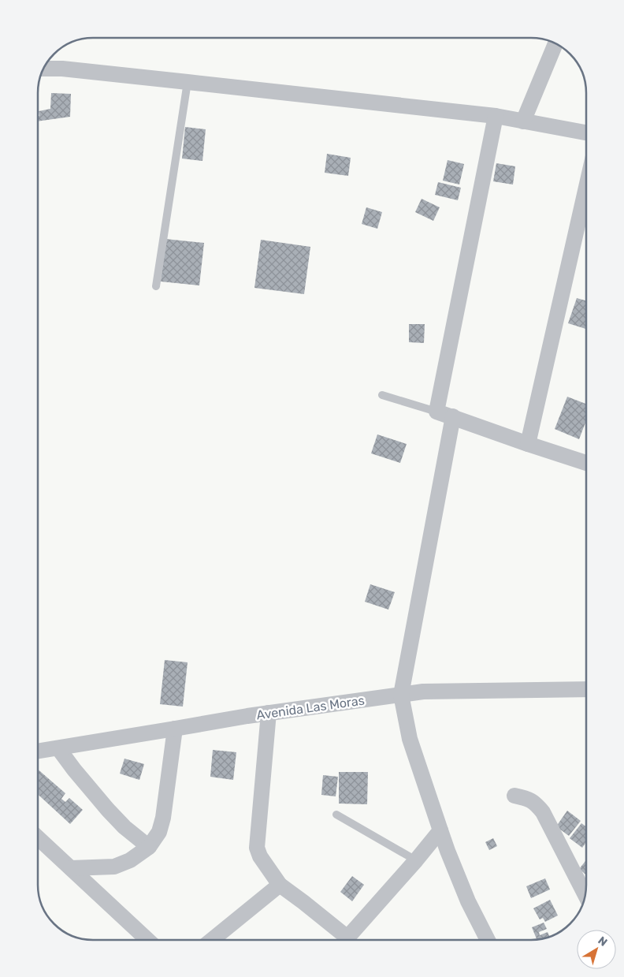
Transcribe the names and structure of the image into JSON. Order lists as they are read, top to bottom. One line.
{"streets":{"street":["Avenida Las Moras"]},"north":"top right"}
